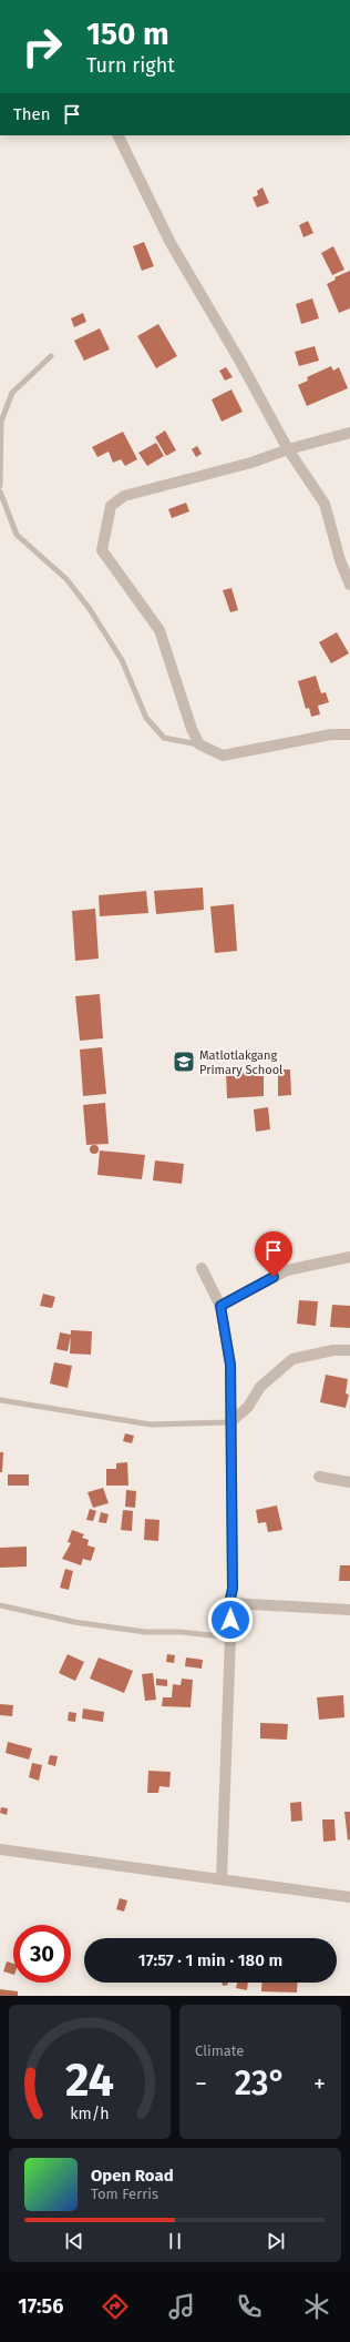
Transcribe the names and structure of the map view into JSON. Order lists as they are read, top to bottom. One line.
{"places":{"school or university":["Matlotlakgang Primary School"]},"page":{"turn":["150 m","Turn right"],"then":"Then","limit":"30","trip":"17:57 · 1 min · 180 m","tile":"Climate","heat":["−","23°","+"],"song":["Open Road","Tom Ferris"],"tabs":"17:56","gauge":["24","km/h"]}}
